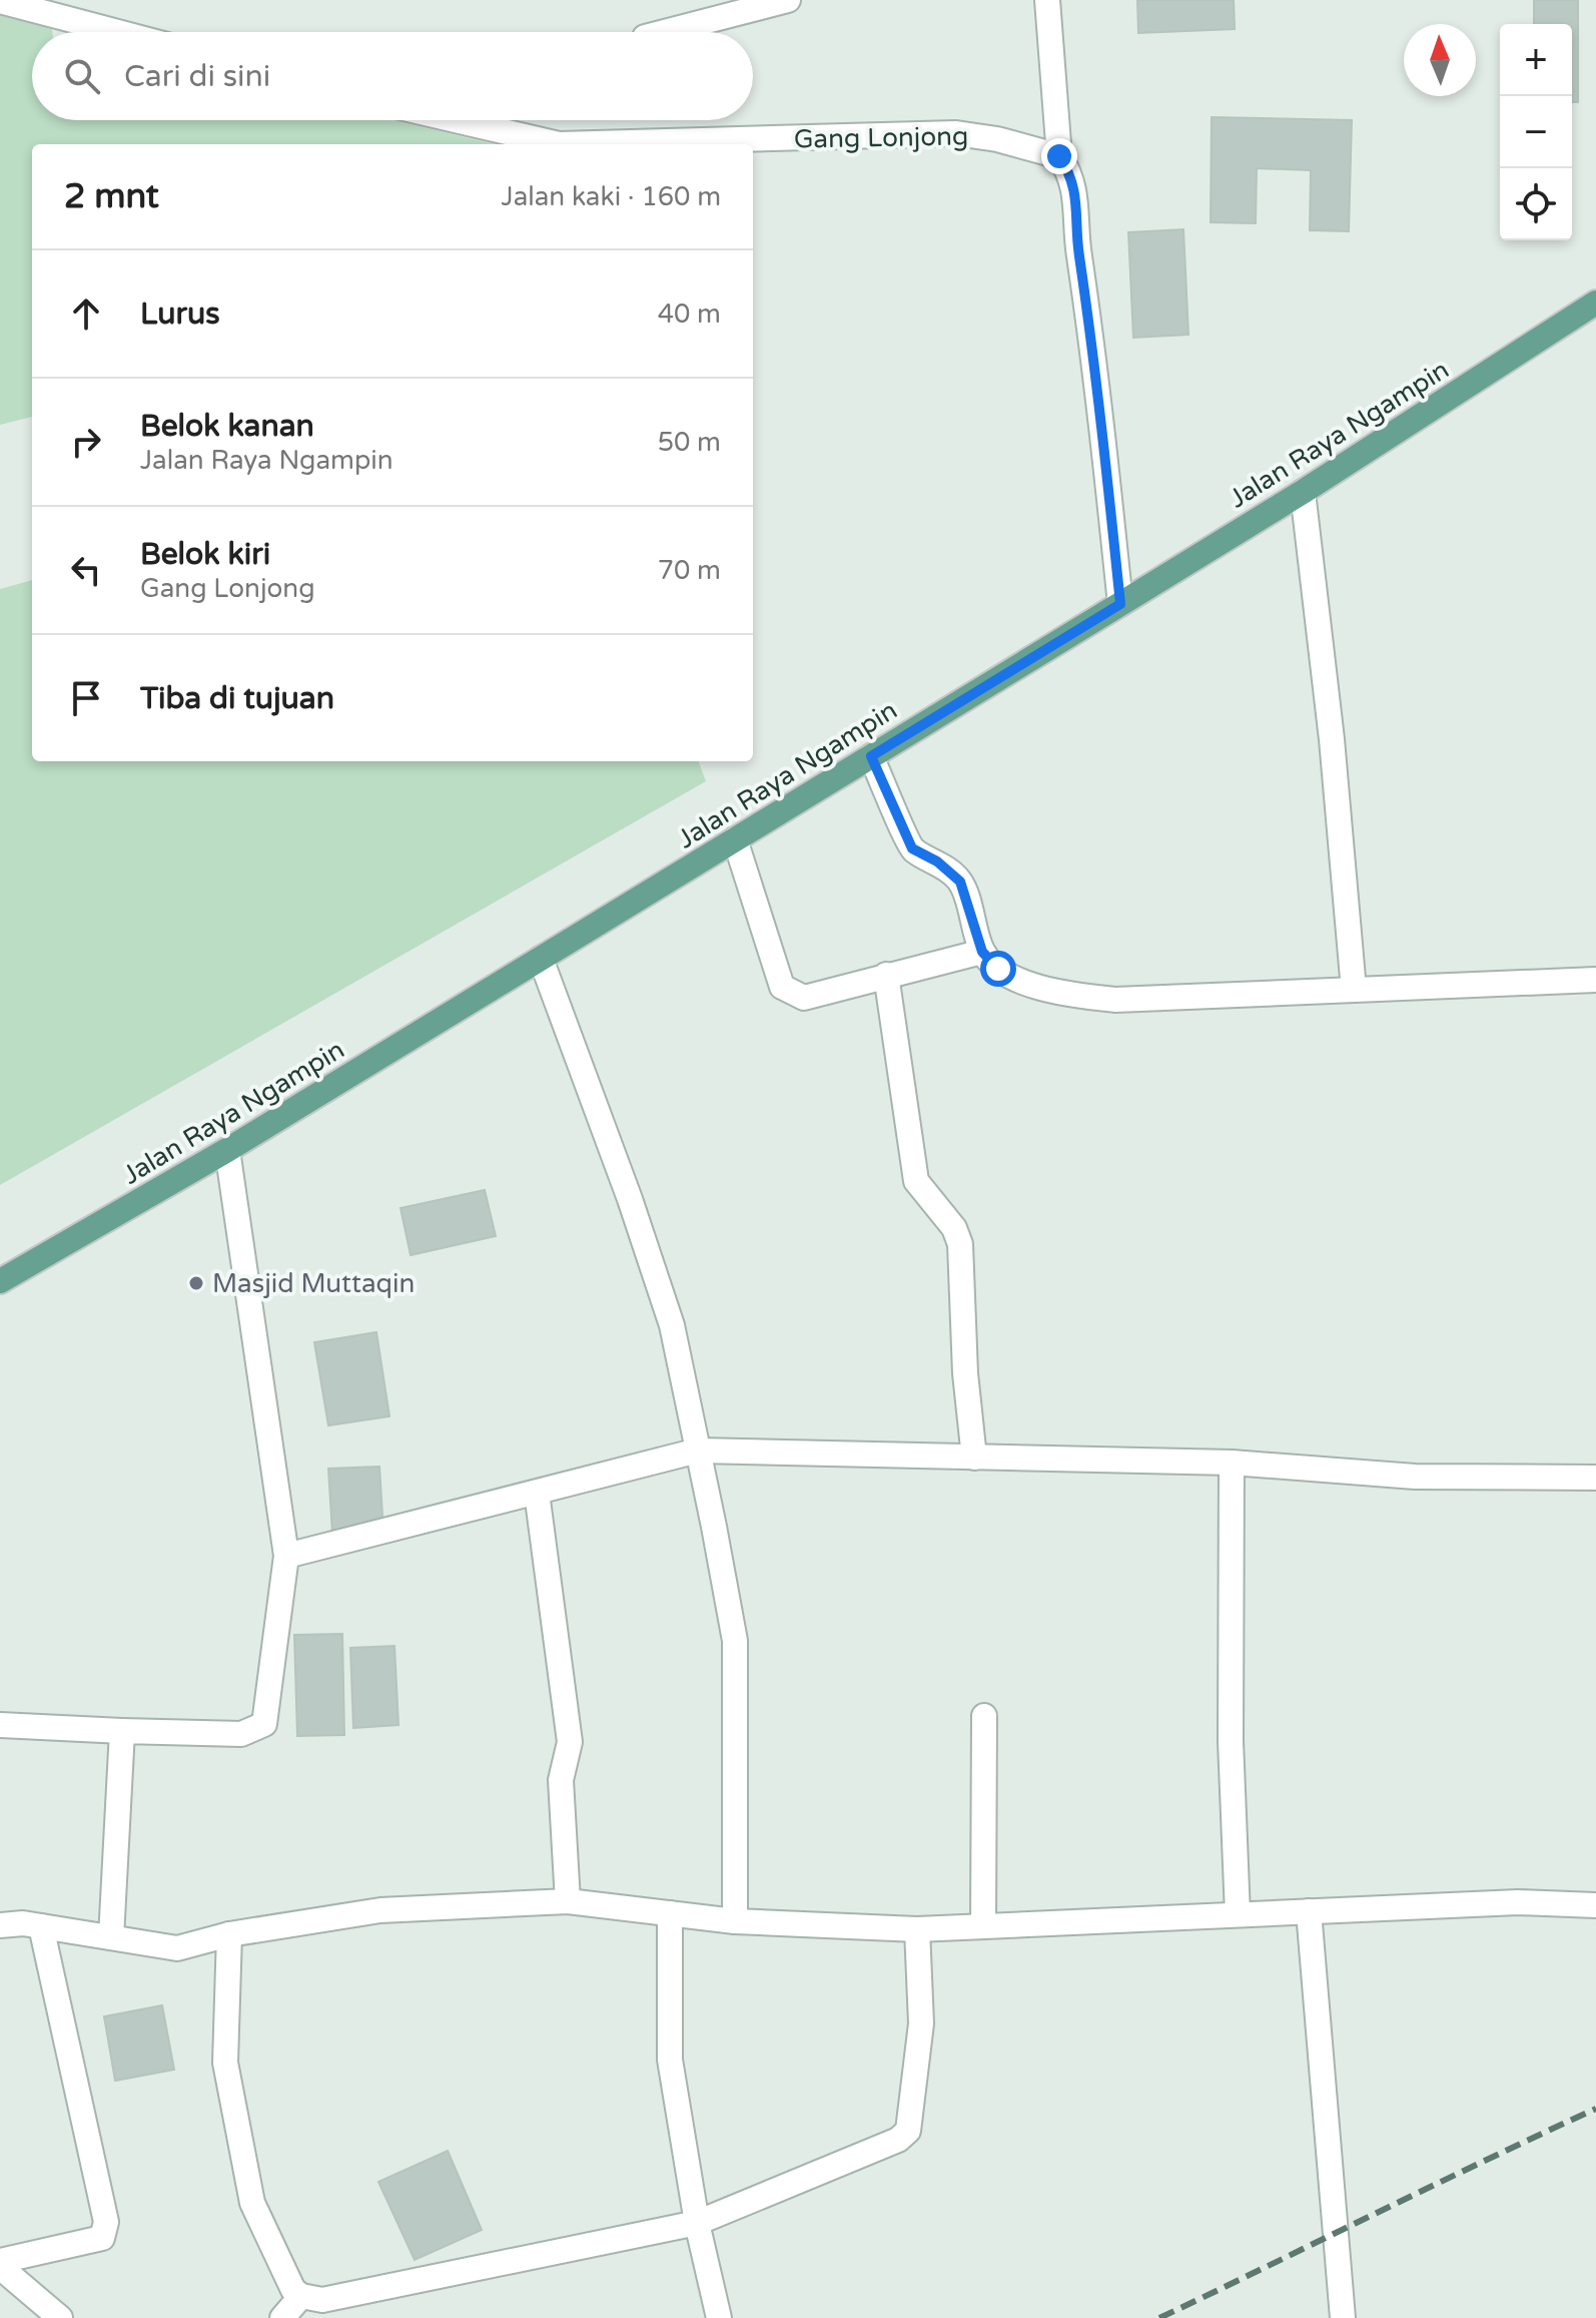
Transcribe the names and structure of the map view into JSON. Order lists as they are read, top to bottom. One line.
{"streets":{"main road":["Jalan Raya Ngampin"],"street":["Gang Lonjong"]},"places":["Masjid Muttaqin"],"north":"top","page":{"map_buttons":["+","−"],"search":"Cari di sini","heading":["2 mnt","Jalan kaki · 160 m"],"list":[["Lurus","40 m"],["Belok kanan","Jalan Raya Ngampin","50 m"],["Belok kiri","Gang Lonjong","70 m"],"Tiba di tujuan"]}}
